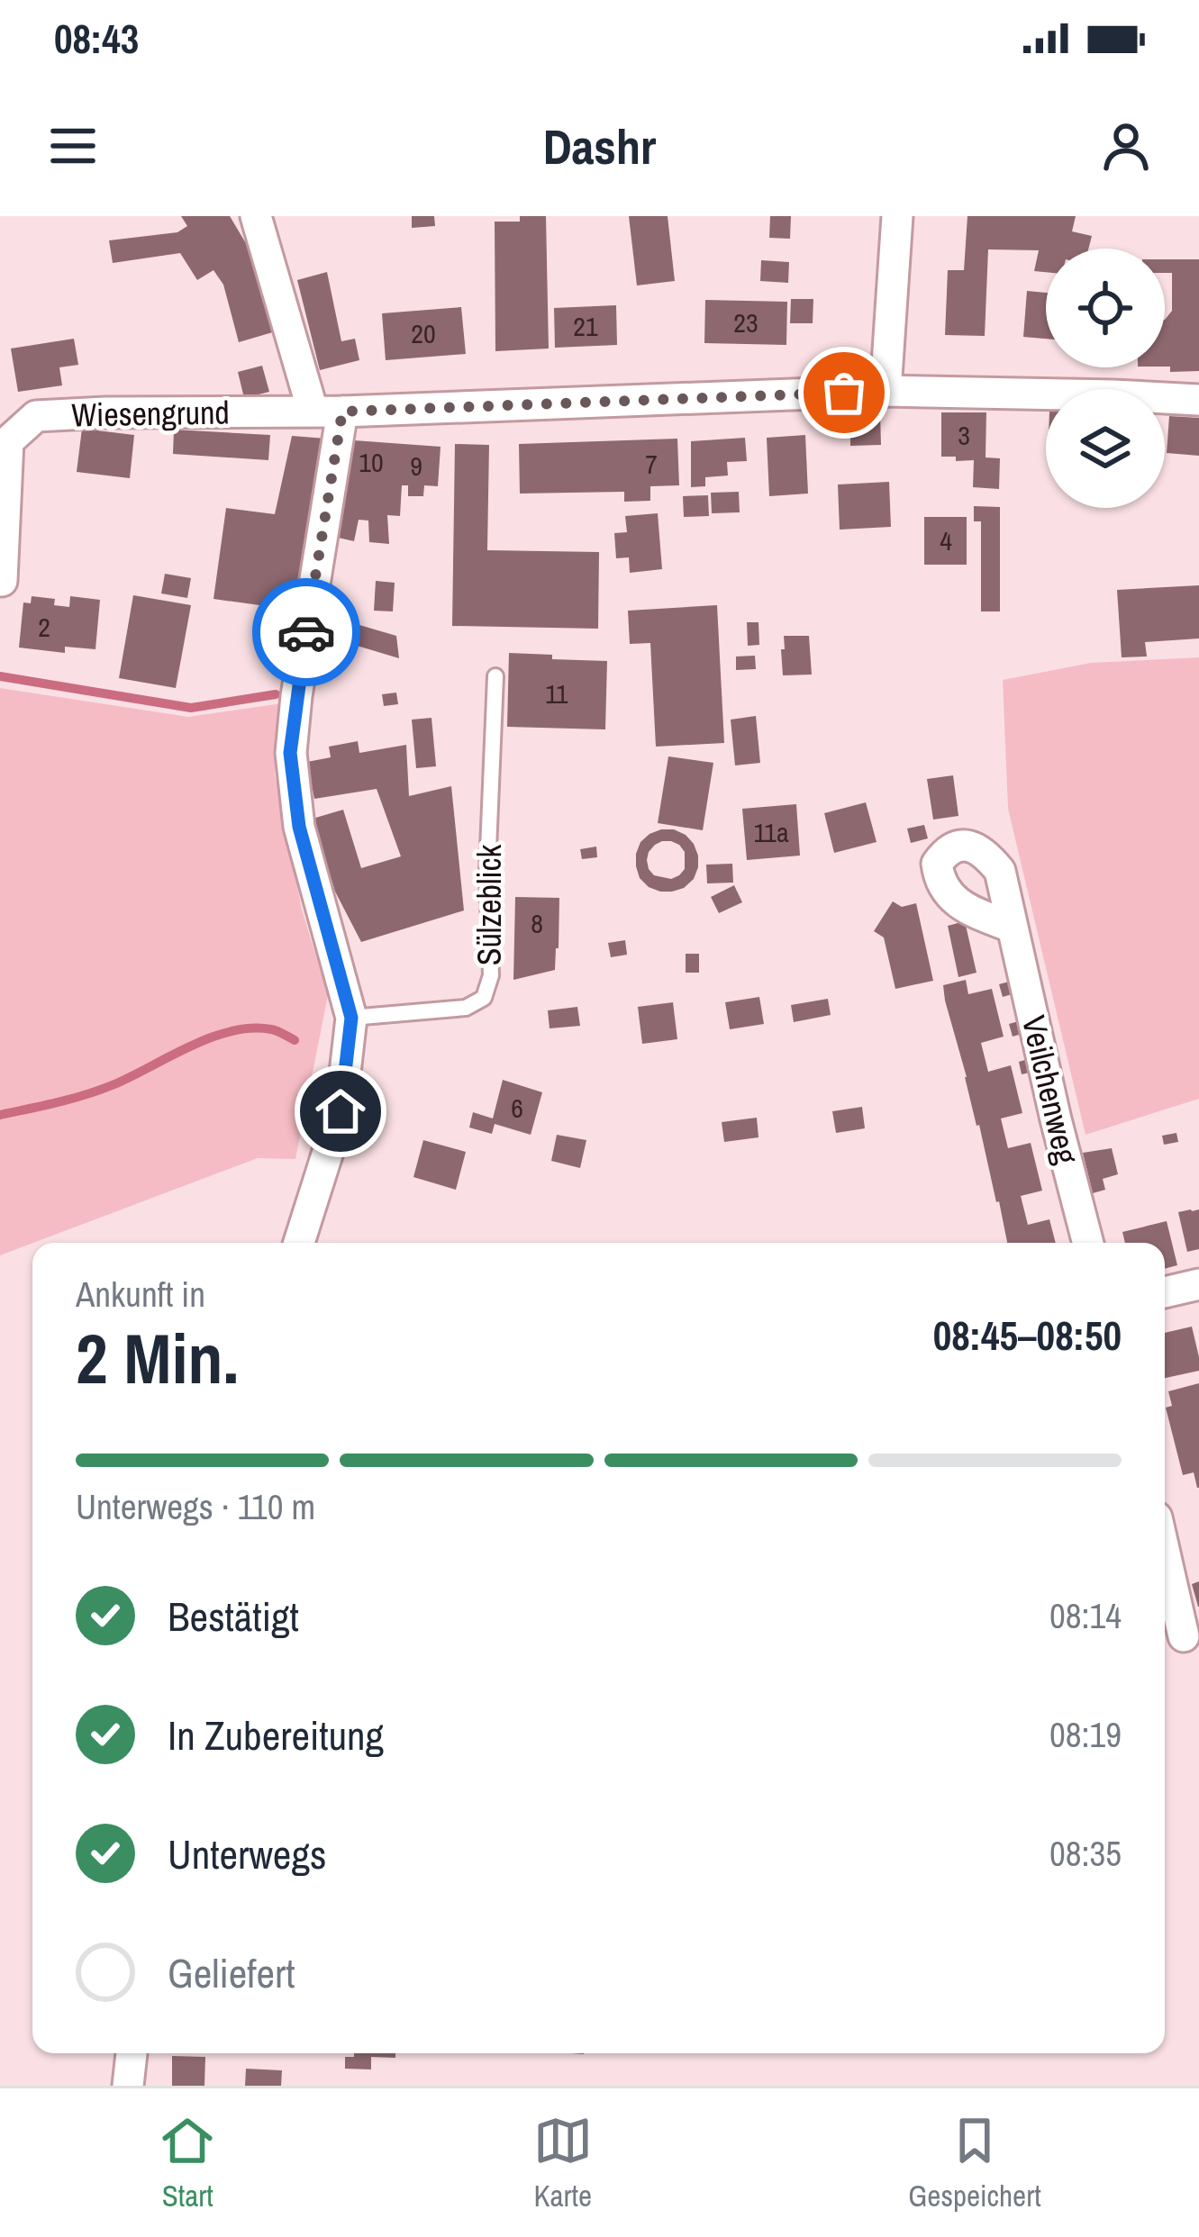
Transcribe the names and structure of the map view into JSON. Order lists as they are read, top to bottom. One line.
{"streets":{"street":["Wiesengrund","Veilchenweg"],"lane":["Sülzeblick"]},"house_numbers":["23","21","20","3","10","7","9","4","2","11","11a","8","6"],"page":{"status":"08:43","header":"Dashr","heading":["2 Min.","Ankunft in","08:45–08:50"],"bar":"Unterwegs · 110 m","list":[["Bestätigt","08:14"],["In Zubereitung","08:19"],["Unterwegs","08:35"],"Geliefert"],"tabs":["Start","Karte","Gespeichert"]}}
